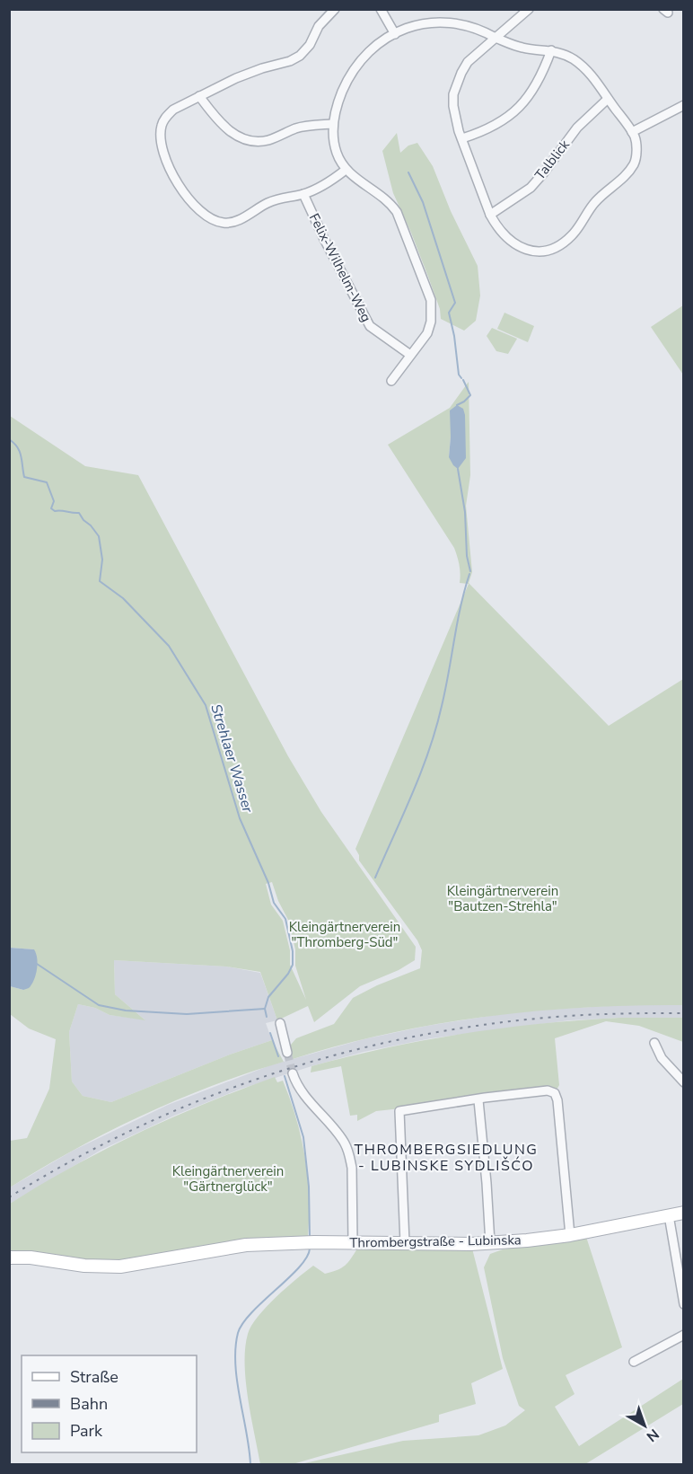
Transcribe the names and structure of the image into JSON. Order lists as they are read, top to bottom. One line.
{"streets":{"street":["Talblick","Felix-Wilhelm-Weg","Thrombergstraße - Lubinska"]},"districts":["THROMBERGSIEDLUNG - LUBINSKE SYDLIŠĆO"],"water":["Strehlaer Wasser"],"parks":["Kleingärtnerverein \"Bautzen-Strehla\"","Kleingärtnerverein \"Thromberg-Süd\"","Kleingärtnerverein \"Gärtnerglück\""],"legend":["Straße","Bahn","Park"],"north":"bottom right"}
